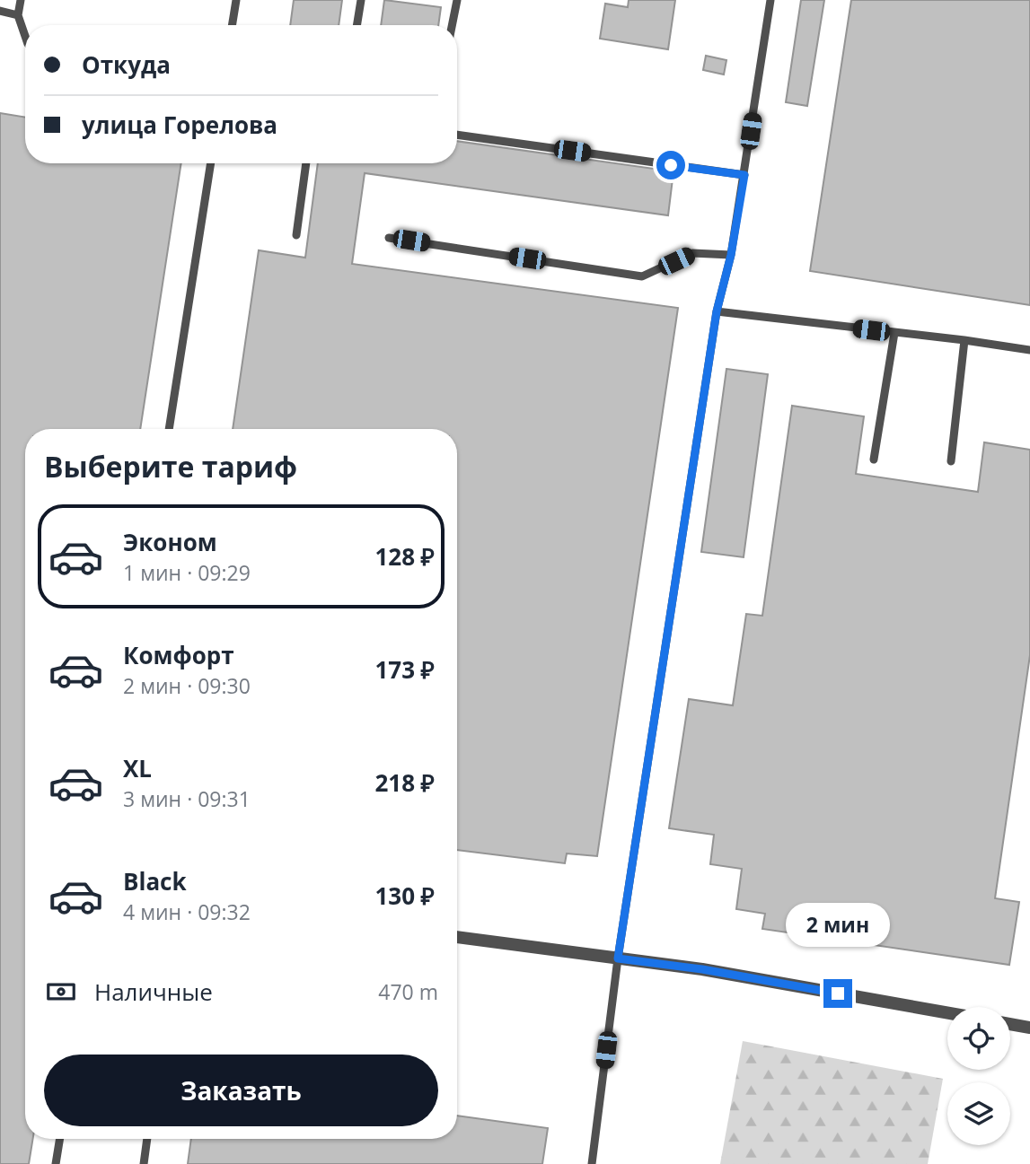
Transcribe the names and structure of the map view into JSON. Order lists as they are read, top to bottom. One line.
{"page":{"banner":["Откуда","улица Горелова"],"heading":"Выберите тариф","list":[{"name":"Эконом","note":"1 мин · 09:29","value":"128 ₽"},{"name":"Комфорт","note":"2 мин · 09:30","value":"173 ₽"},{"name":"XL","note":"3 мин · 09:31","value":"218 ₽"},{"name":"Black","note":"4 мин · 09:32","value":"130 ₽"}],"bubble":"2 мин","pay":["Наличные","470 m"],"buttons":"Заказать"}}
